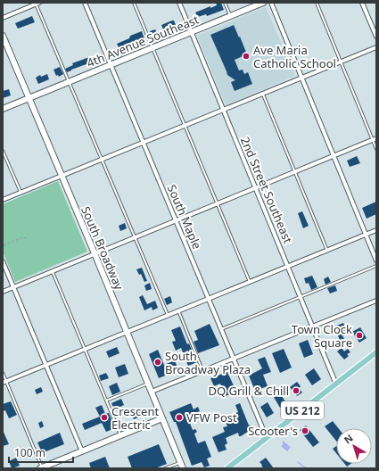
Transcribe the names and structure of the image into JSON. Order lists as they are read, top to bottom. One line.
{"streets":{"main road":["US 212"],"street":["4th Avenue Southeast","2nd Street Southeast","South Maple","South Broadway"]},"crossings":[["4th Avenue Southeast","2nd Street Southeast"],["4th Avenue Southeast","South Maple"],["4th Avenue Southeast","South Broadway"],["2nd Street Southeast","US 212"],["South Maple","US 212"]],"places":["Ave Maria Catholic School","Town Clock Square","South Broadway Plaza","DQ Grill & Chill","Crescent Electric","VFW Post","Scooter's"],"scale_bar":"100 m","north":"top left"}
